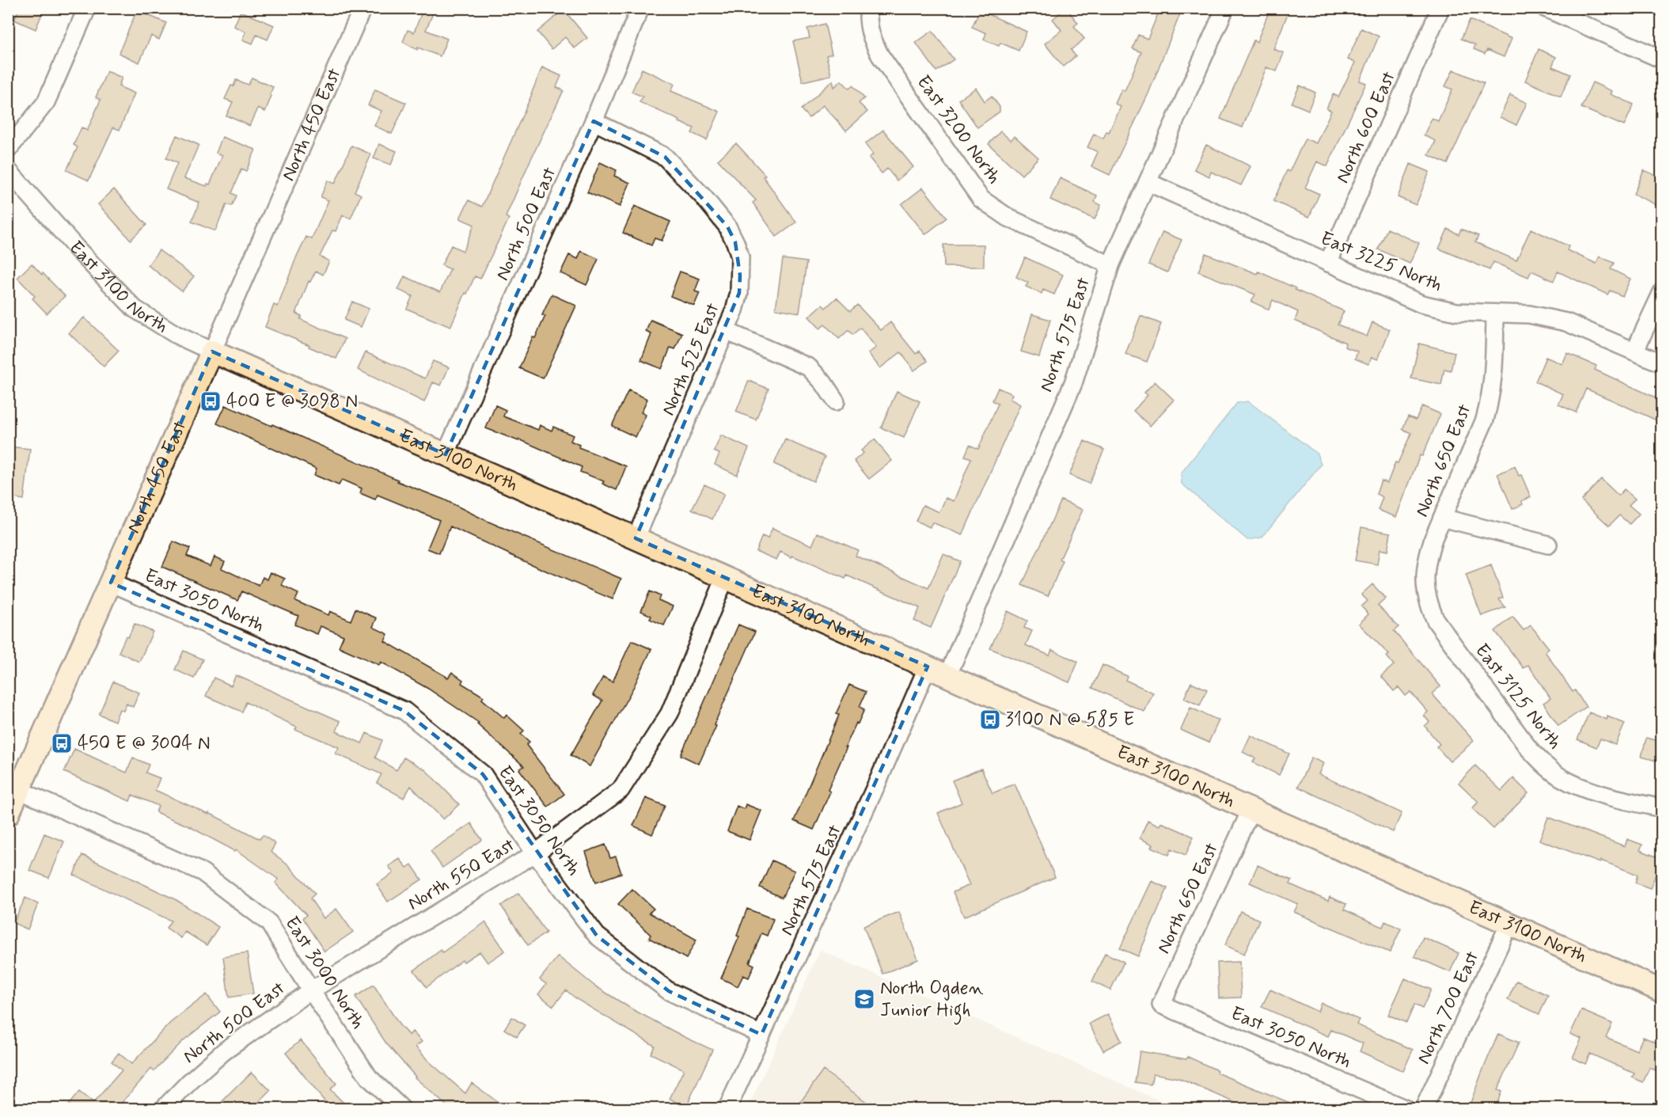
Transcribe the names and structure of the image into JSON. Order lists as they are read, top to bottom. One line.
{"streets":{"main road":["North 450 East","East 3100 North"],"street":["North 600 East","East 3200 North","North 500 East","East 3225 North","North 575 East","North 525 East","North 650 East","East 3050 North","East 3125 North","North 550 East","East 3000 North","North 700 East"]},"crossings":[["North 450 East","East 3100 North"],["North 450 East","East 3050 North"],["North 450 East","East 3000 North"],["North 600 East","East 3225 North"],["East 3200 North","North 575 East"],["North 500 East","East 3100 North"],["North 500 East","North 525 East"],["North 500 East","North 550 East"],["North 500 East","East 3000 North"],["East 3225 North","North 575 East"],["East 3225 North","North 650 East"],["East 3100 North","North 575 East"],["East 3100 North","North 525 East"],["East 3100 North","North 650 East"],["East 3100 North","North 550 East"],["East 3100 North","North 700 East"],["North 575 East","East 3050 North"],["North 650 East","East 3050 North"],["North 650 East","East 3125 North"],["East 3050 North","North 550 East"],["North 550 East","East 3000 North"]],"places":{"bus stop":["400 E @ 3098 N","3100 N @ 585 E","450 E @ 3004 N"],"school or university":["North Ogden Junior High"]}}
